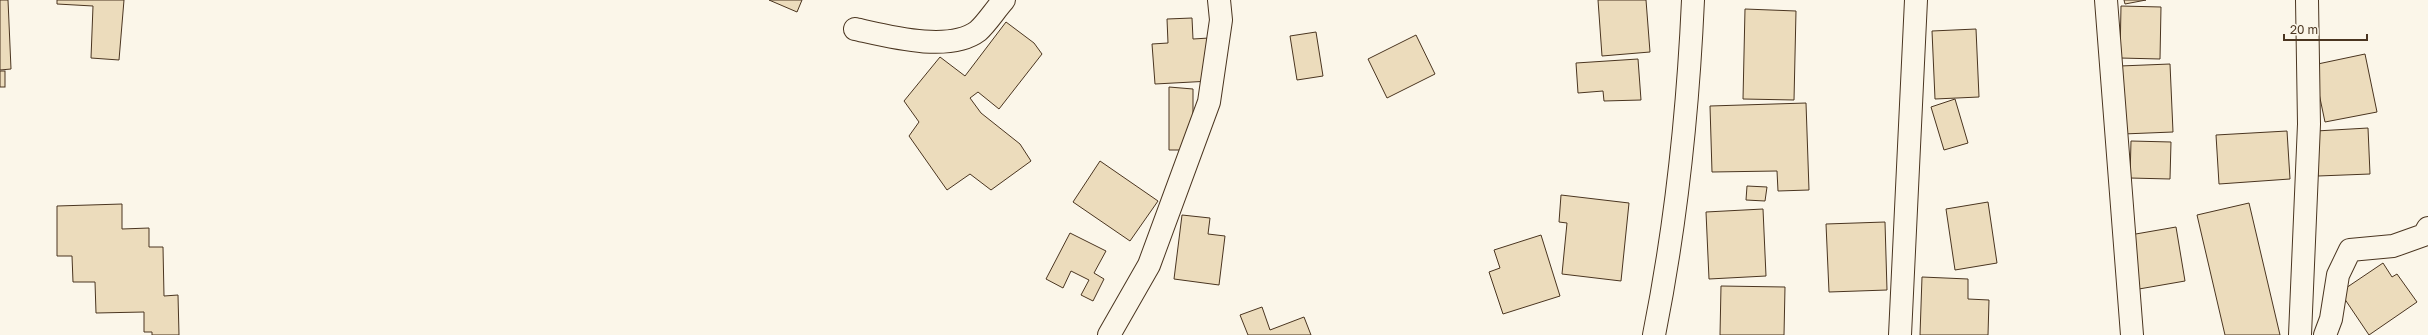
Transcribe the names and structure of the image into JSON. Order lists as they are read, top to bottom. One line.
{"scale_bar":"20 m"}
